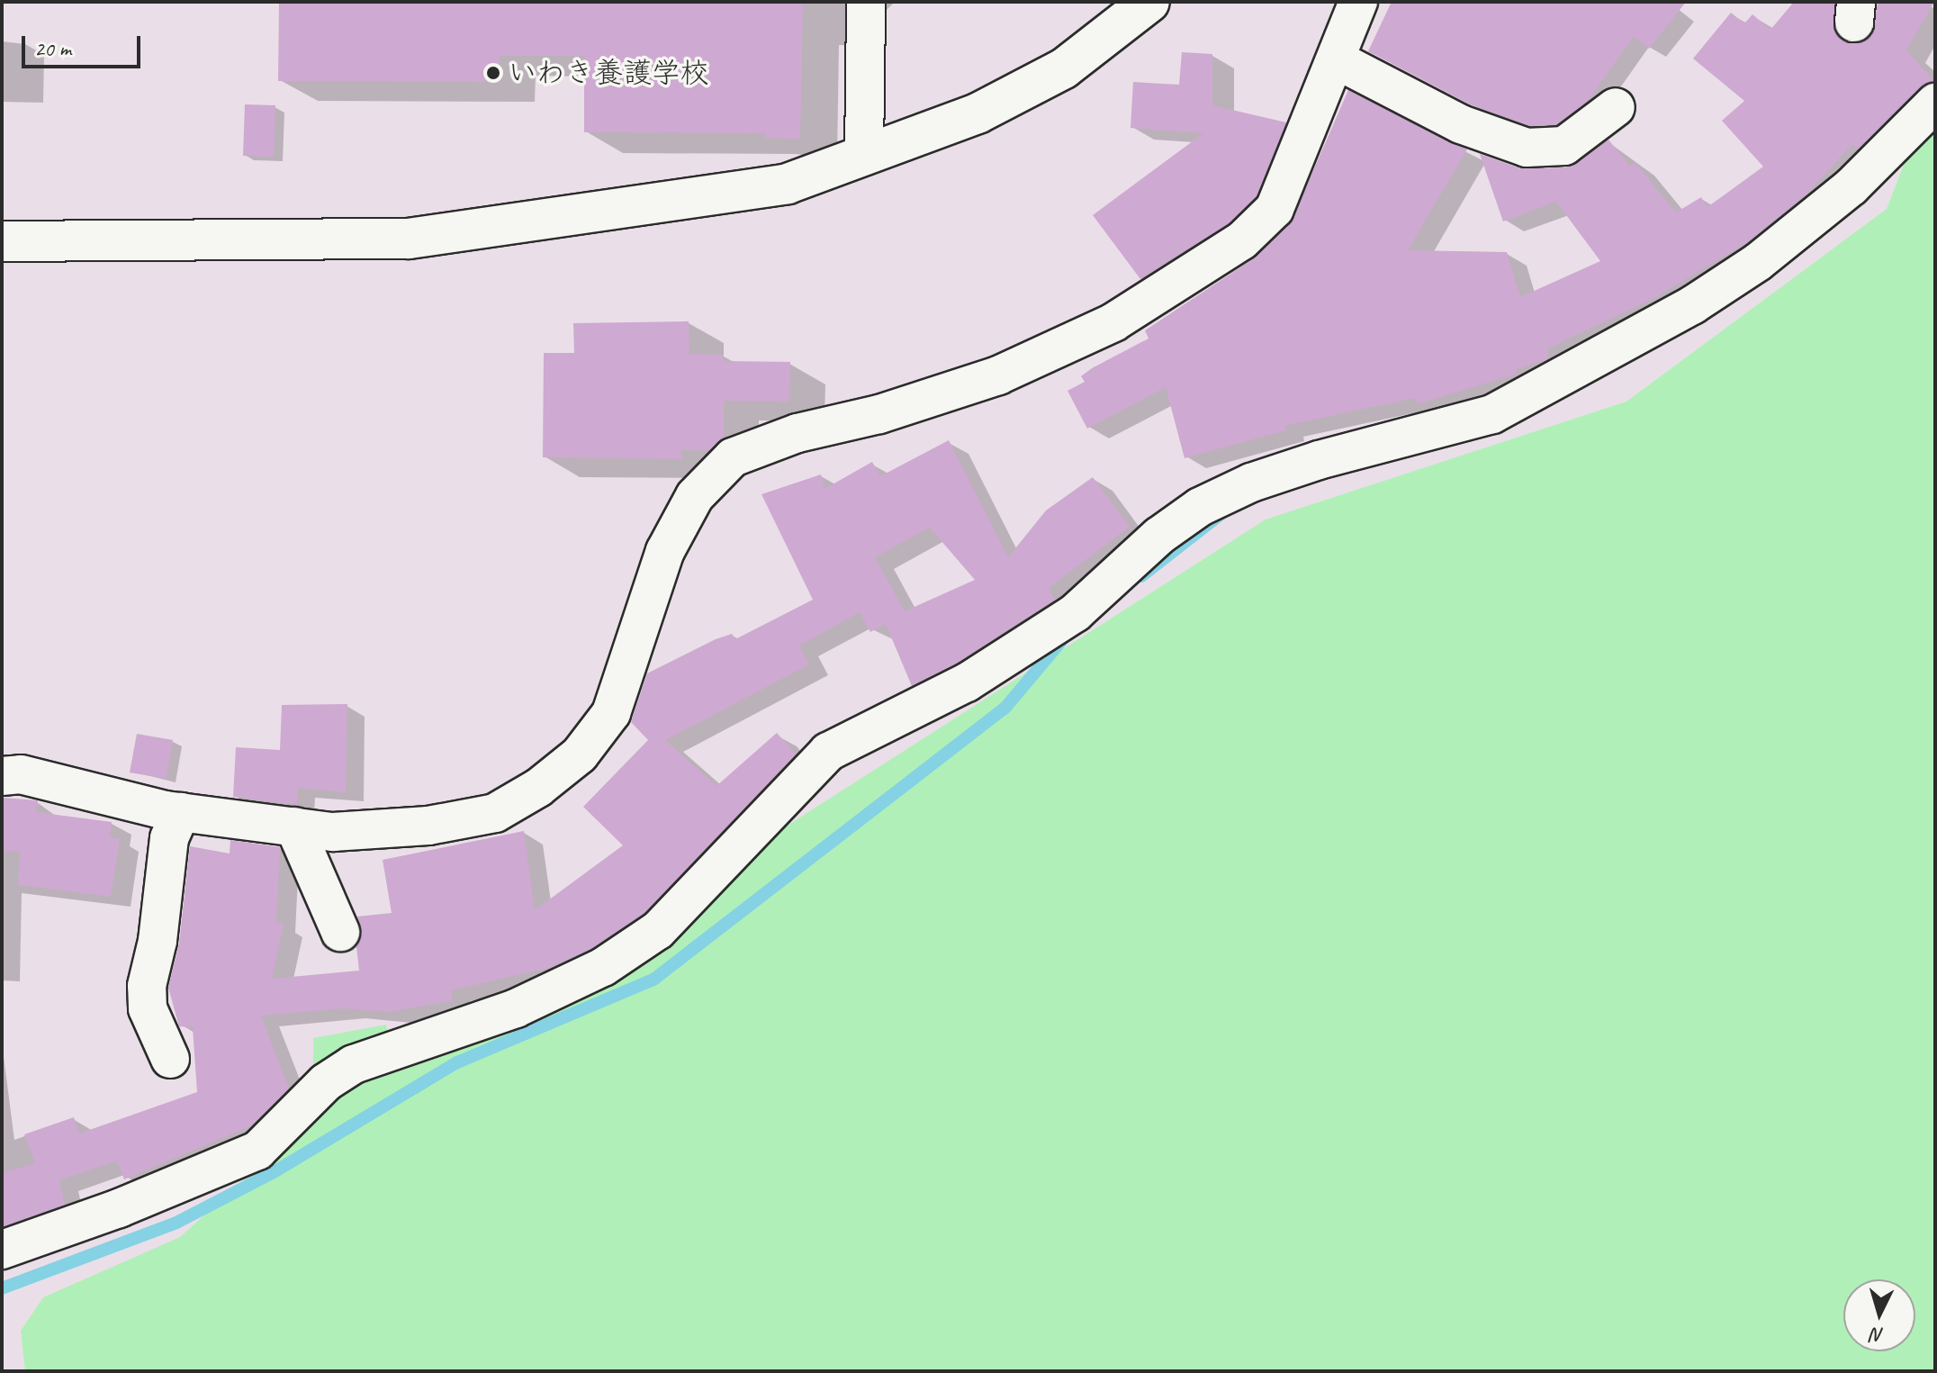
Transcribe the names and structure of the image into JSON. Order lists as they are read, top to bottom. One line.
{"places":["いわき養護学校"],"scale_bar":"20 m","north":"bottom"}
